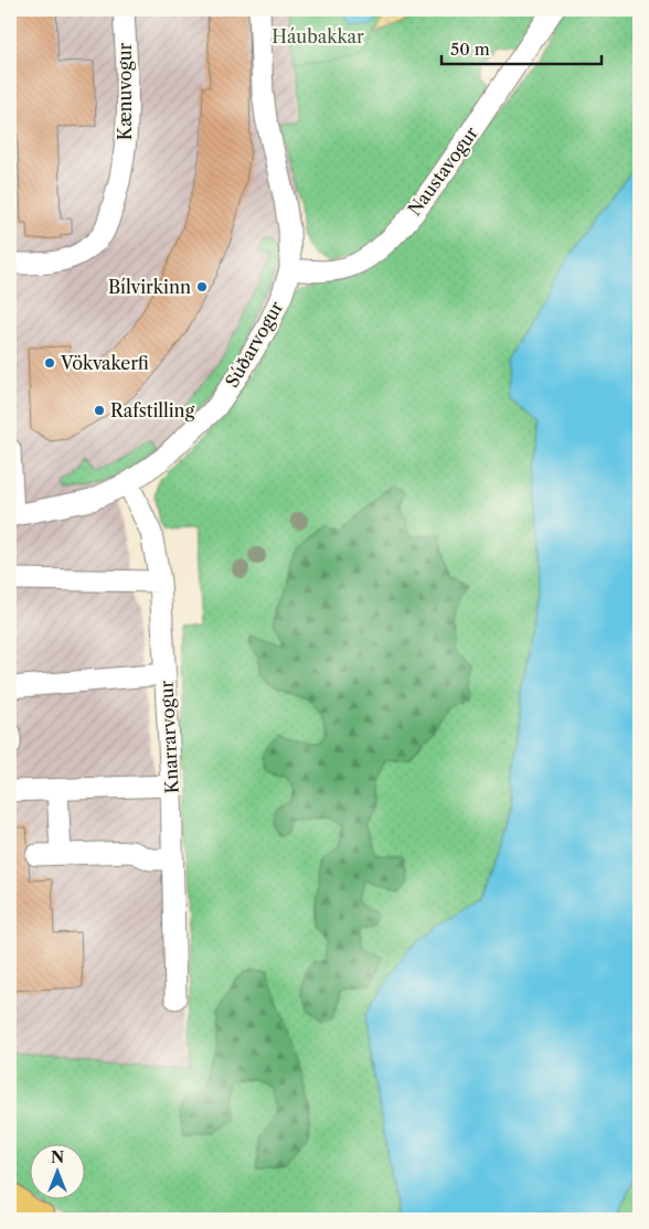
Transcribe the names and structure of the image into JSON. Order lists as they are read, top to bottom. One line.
{"streets":{"street":["Kænuvogur","Naustavogur","Súðarvogur","Knarrarvogur"]},"crossings":[["Naustavogur","Súðarvogur"],["Súðarvogur","Knarrarvogur"]],"parks":["Háubakkar"],"places":["Bílvirkinn","Vökvakerfi","Rafstilling"],"scale_bar":"50 m","north":"top"}
